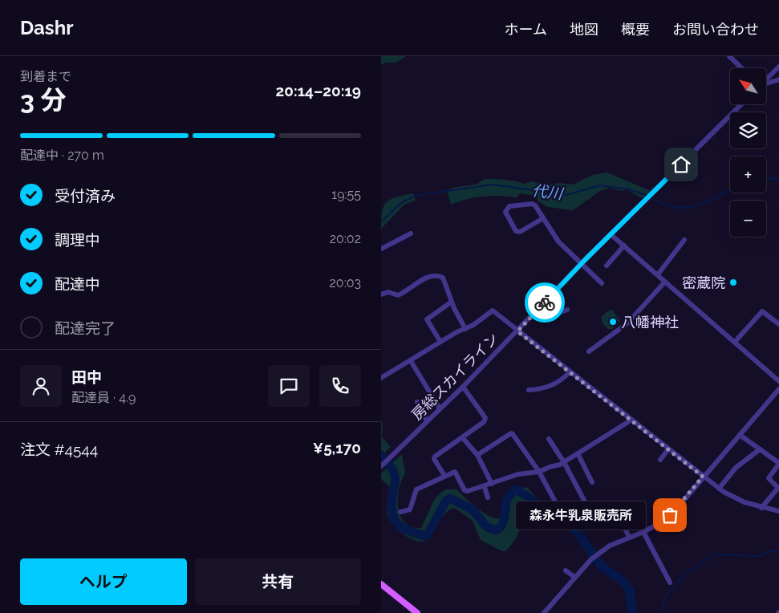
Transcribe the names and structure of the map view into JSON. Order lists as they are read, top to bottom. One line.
{"streets":{"street":["房総スカイライン"]},"water":["代川"],"places":["密蔵院","八幡神社","森永牛乳泉販売所"],"north":"top left","page":{"header":"Dashr","nav":["ホーム","地図","概要","お問い合わせ"],"heading":["3 分","到着まで","20:14–20:19"],"panel":["田中","配達員 · 4.9","注文 #4544","¥5,170"],"map_buttons":["+","−"],"bar":"配達中 · 270 m","list":[["受付済み","19:55"],["調理中","20:02"],["配達中","20:03"],"配達完了"],"bubble":"森永牛乳泉販売所","buttons":["ヘルプ","共有"]}}
